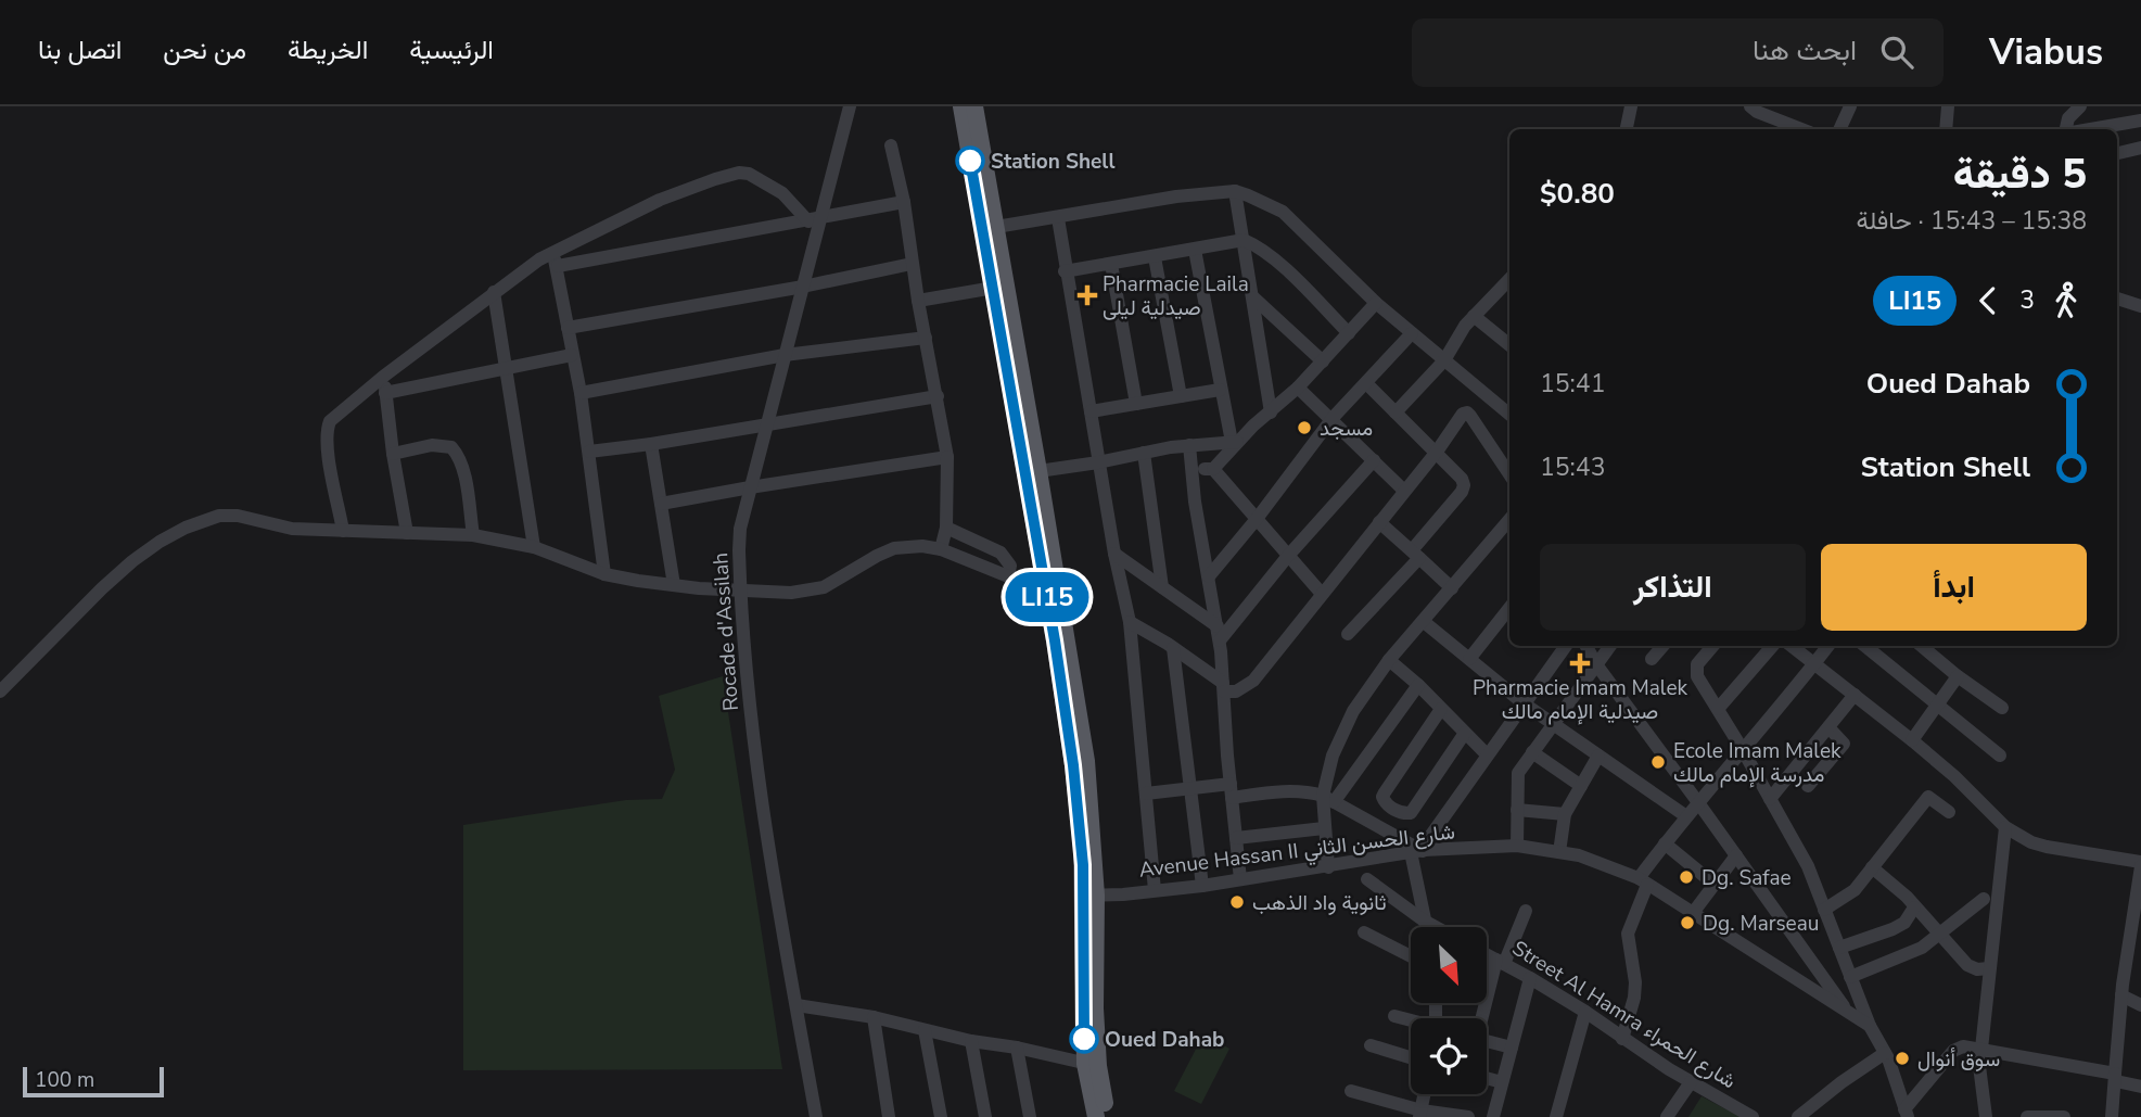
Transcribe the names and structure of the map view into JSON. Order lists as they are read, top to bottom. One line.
{"streets":{"street":["Rocade d'Assilah","Avenue Hassan II شارع الحسن الثاني","Street Al Hamra شارع الحمراء"]},"places":{"other":["Station Shell","مسجد","Ecole Imam Malek مدرسة الإمام مالك","Dg. Safae","ثانوية واد الذهب","Dg. Marseau","Oued Dahab","سوق أنوال"],"health":["Pharmacie Laila صيدلية ليلى","Pharmacie Imam Malek صيدلية الإمام مالك"]},"lines":["bus line LI15"],"scale_bar":"100 m","north":"bottom right","page":{"header":"Viabus","search":"ابحث هنا","nav":["الرئيسية","الخريطة","من نحن","اتصل بنا"],"on_map":"LI15","heading":["5 دقيقة","15:38 – 15:43 · حافلة","$0.80"],"legs":["3","LI15"],"list":[{"name":"Oued Dahab","value":"15:41"},{"name":"Station Shell","value":"15:43"}],"buttons":["ابدأ","التذاكر"],"scale":"100 m"}}
